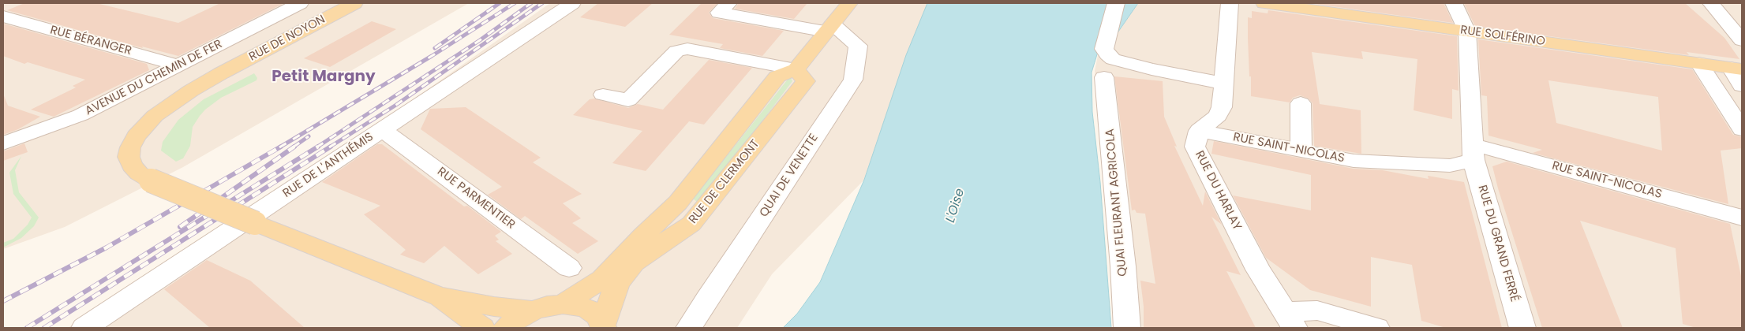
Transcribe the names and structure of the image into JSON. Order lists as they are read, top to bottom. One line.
{"streets":{"main road":["RUE SOLFÉRINO","RUE DE NOYON","RUE DE CLERMONT"],"street":["RUE BÉRANGER","AVENUE DU CHEMIN DE FER","RUE SAINT-NICOLAS","RUE DE L'ANTHÉMIS","QUAI DE VENETTE","RUE DU HARLAY","RUE PARMENTIER","QUAI FLEURANT AGRICOLA","RUE DU GRAND FERRÉ"]},"crossings":[["RUE SOLFÉRINO","RUE DU GRAND FERRÉ"],["RUE BÉRANGER","AVENUE DU CHEMIN DE FER"],["RUE SAINT-NICOLAS","RUE DU HARLAY"],["RUE SAINT-NICOLAS","RUE DU GRAND FERRÉ"],["RUE DE L'ANTHÉMIS","RUE PARMENTIER"],["QUAI DE VENETTE","RUE DE CLERMONT"]],"districts":["Petit Margny"],"water":["L'Oise"]}
